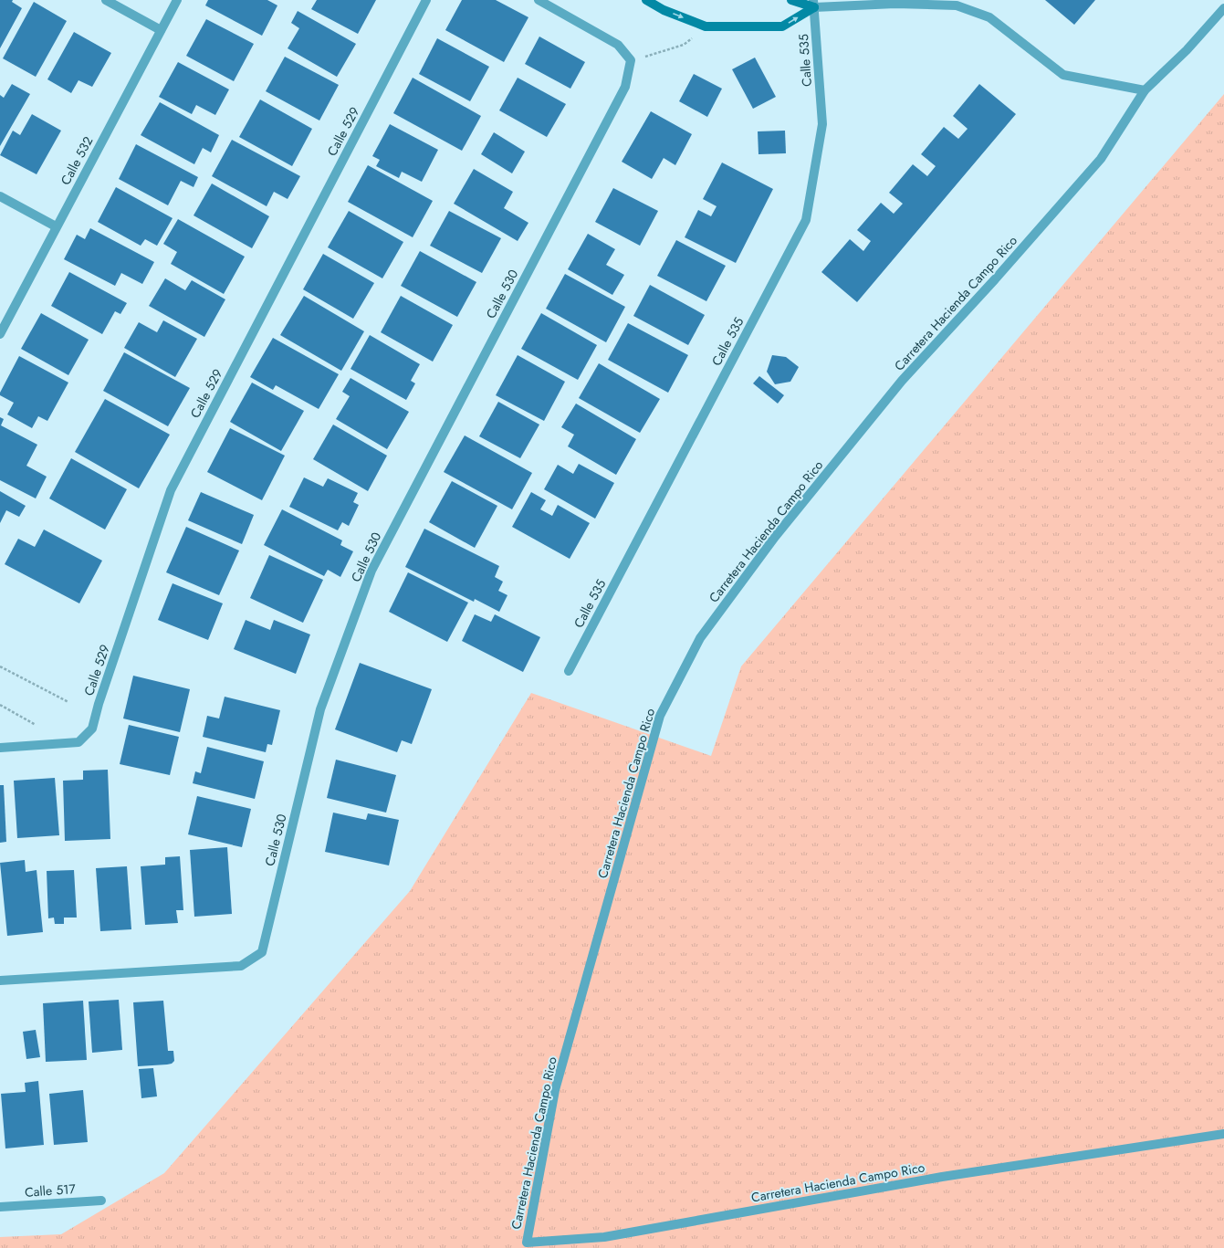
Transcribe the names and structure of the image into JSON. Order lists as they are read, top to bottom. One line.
{"streets":{"street":["Calle 535","Calle 529","Calle 532","Calle 530","Carretera Hacienda Campo Rico","Calle 517"]}}
